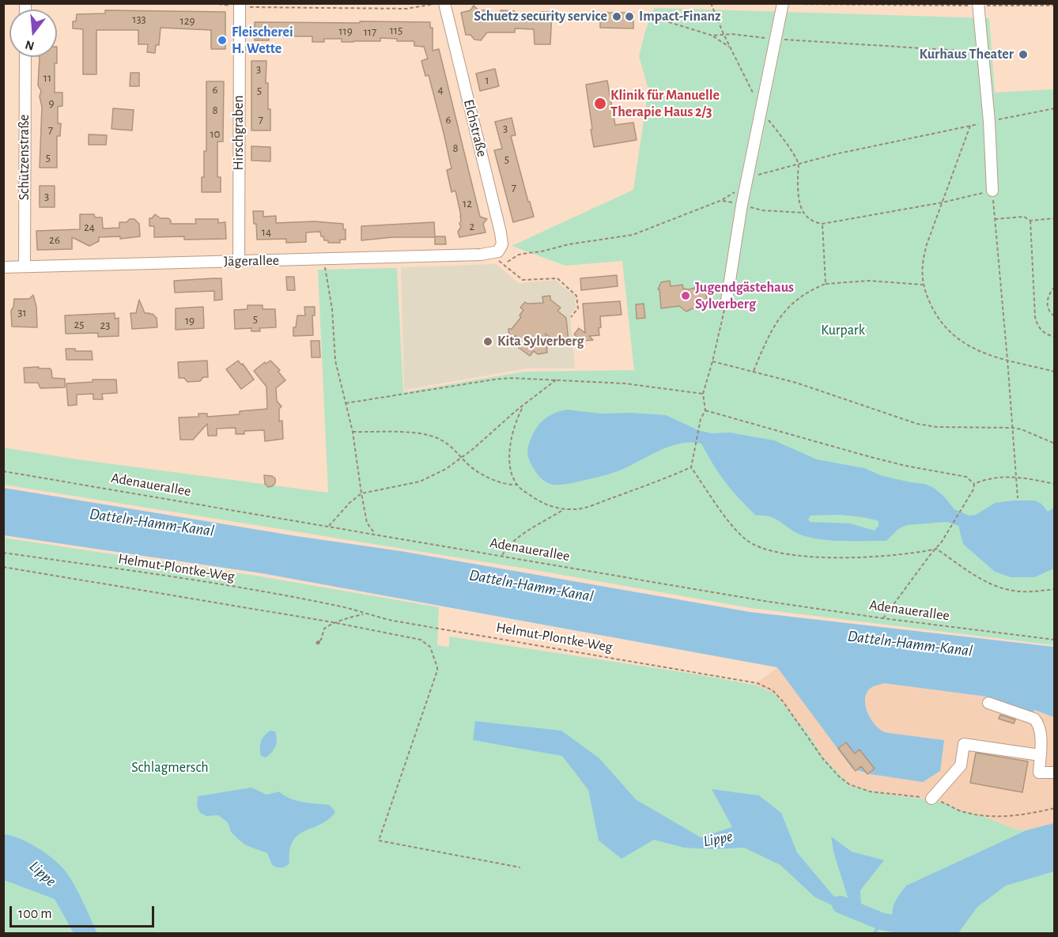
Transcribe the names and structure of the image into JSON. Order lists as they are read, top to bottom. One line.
{"streets":{"street":["Elchstraße","Hirschgraben","Schützenstraße","Jägerallee"],"path":["Adenauerallee","Helmut-Plontke-Weg"]},"crossings":[["Elchstraße","Jägerallee"],["Hirschgraben","Jägerallee"],["Schützenstraße","Jägerallee"]],"water":["Datteln-Hamm-Kanal","Lippe"],"parks":["Kurpark","Schlagmersch"],"places":["Schuetz security service","Impact-Finanz","Fleischerei H. Wette","Kurhaus Theater","Klinik für Manuelle Therapie Haus 2/3","Jugendgästehaus Sylverberg","Kita Sylverberg"],"house_numbers":["133","129","115","119","117","3","11","1","6","4","5","9","8","7","6","3","7","10","8","5","5","7","3","12","2","24","14","26","31","5","19","25","23"],"scale_bar":"100 m","north":"bottom"}
